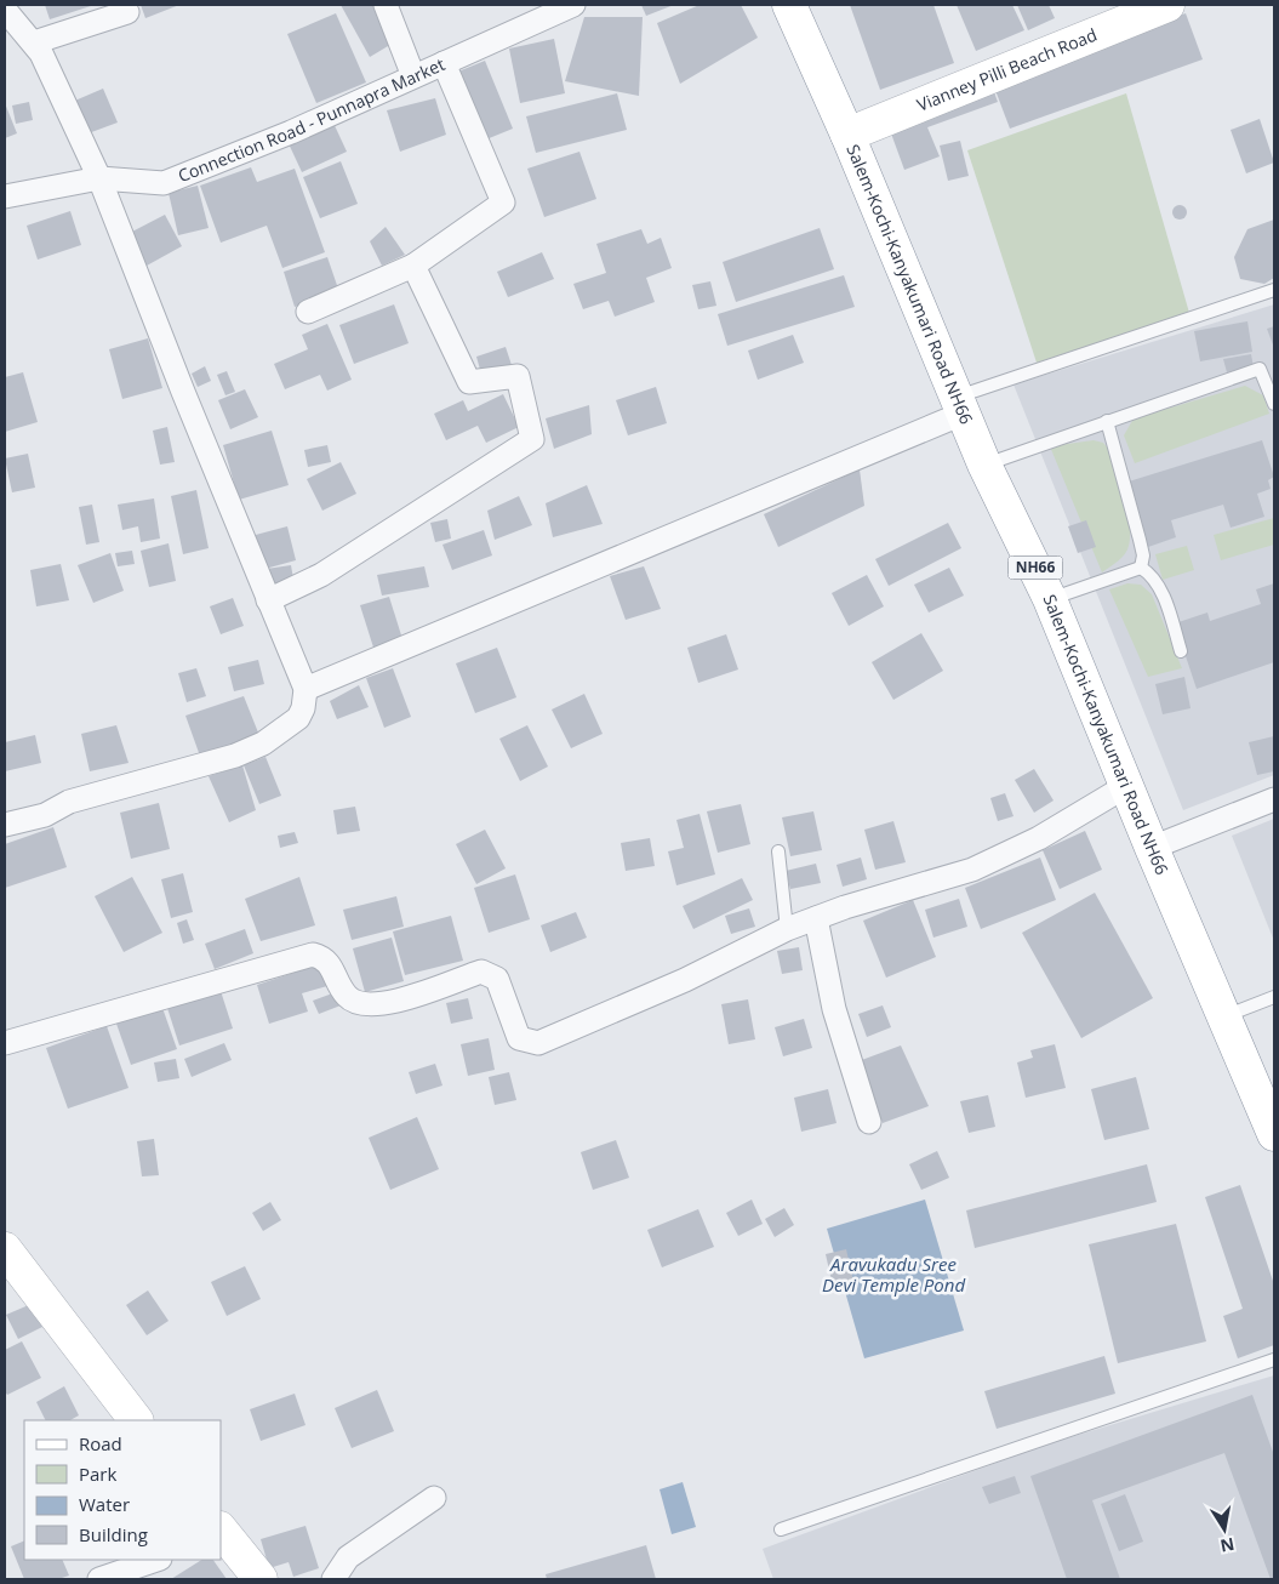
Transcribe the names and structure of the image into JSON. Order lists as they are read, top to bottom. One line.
{"streets":{"main road":["Vianney Pilli Beach Road","Salem-Kochi-Kanyakumari Road NH66","NH66"],"street":["Connection Road - Punnapra Market"]},"crossings":[["Vianney Pilli Beach Road","Salem-Kochi-Kanyakumari Road NH66"]],"water":["Aravukadu Sree Devi Temple Pond"],"legend":["Road","Park","Water","Building"],"north":"bottom"}
